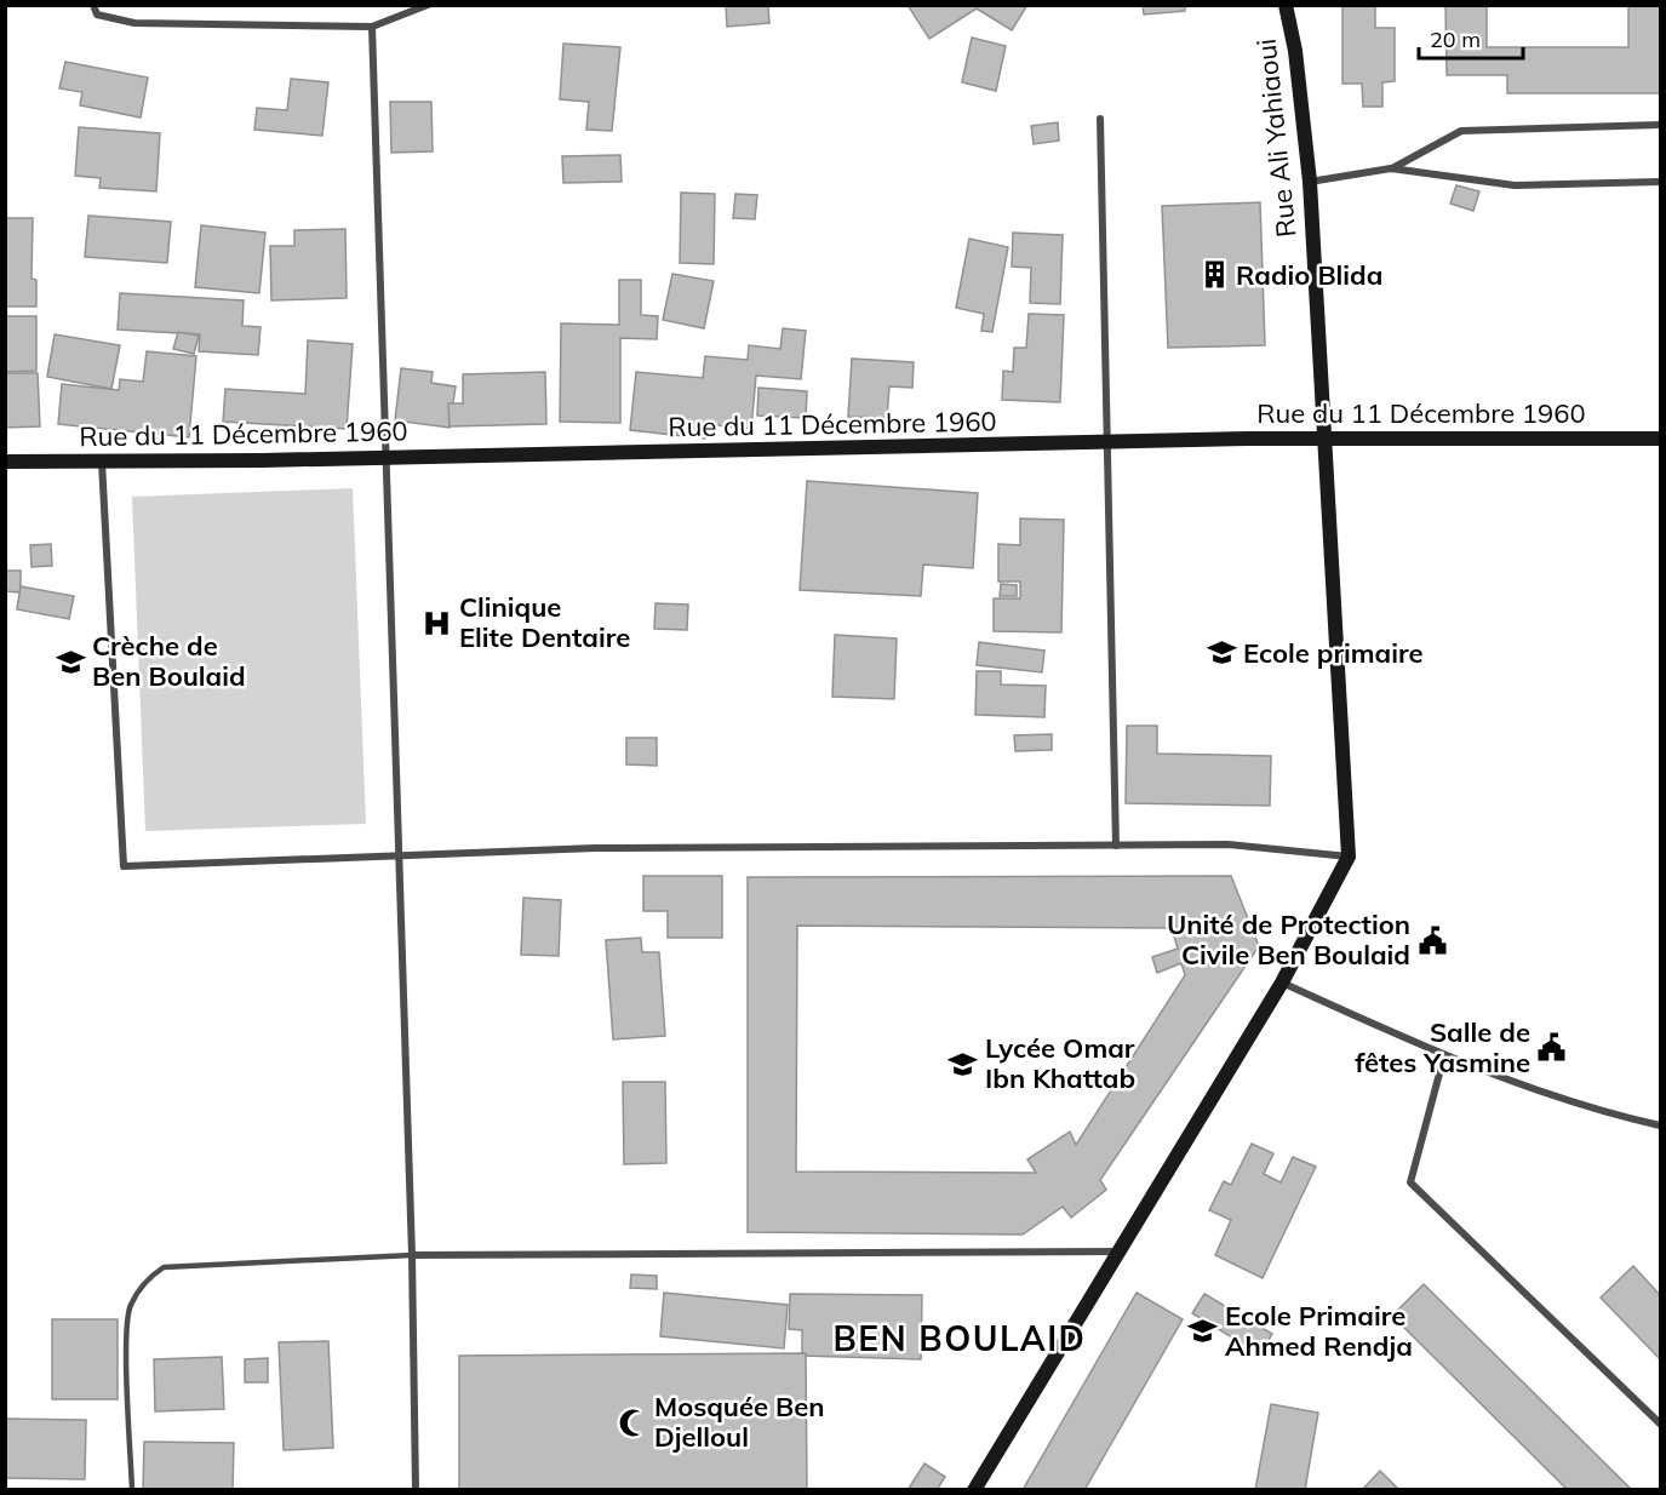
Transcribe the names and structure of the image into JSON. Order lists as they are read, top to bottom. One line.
{"streets":{"main road":["Rue Ali Yahiaoui","Rue du 11 Décembre 1960"]},"crossings":[["Rue Ali Yahiaoui","Rue du 11 Décembre 1960"]],"districts":["BEN BOULAID"],"places":{"building":["Radio Blida"],"hospital":["Clinique Elite Dentaire"],"school or university":["Ecole primaire","Crèche de Ben Boulaid","Lycée Omar Ibn Khattab","Ecole Primaire Ahmed Rendja"],"public building":["Unité de Protection Civile Ben Boulaid","Salle de fêtes Yasmine"],"mosque":["Mosquée Ben Djelloul"]},"scale_bar":"20 m"}
